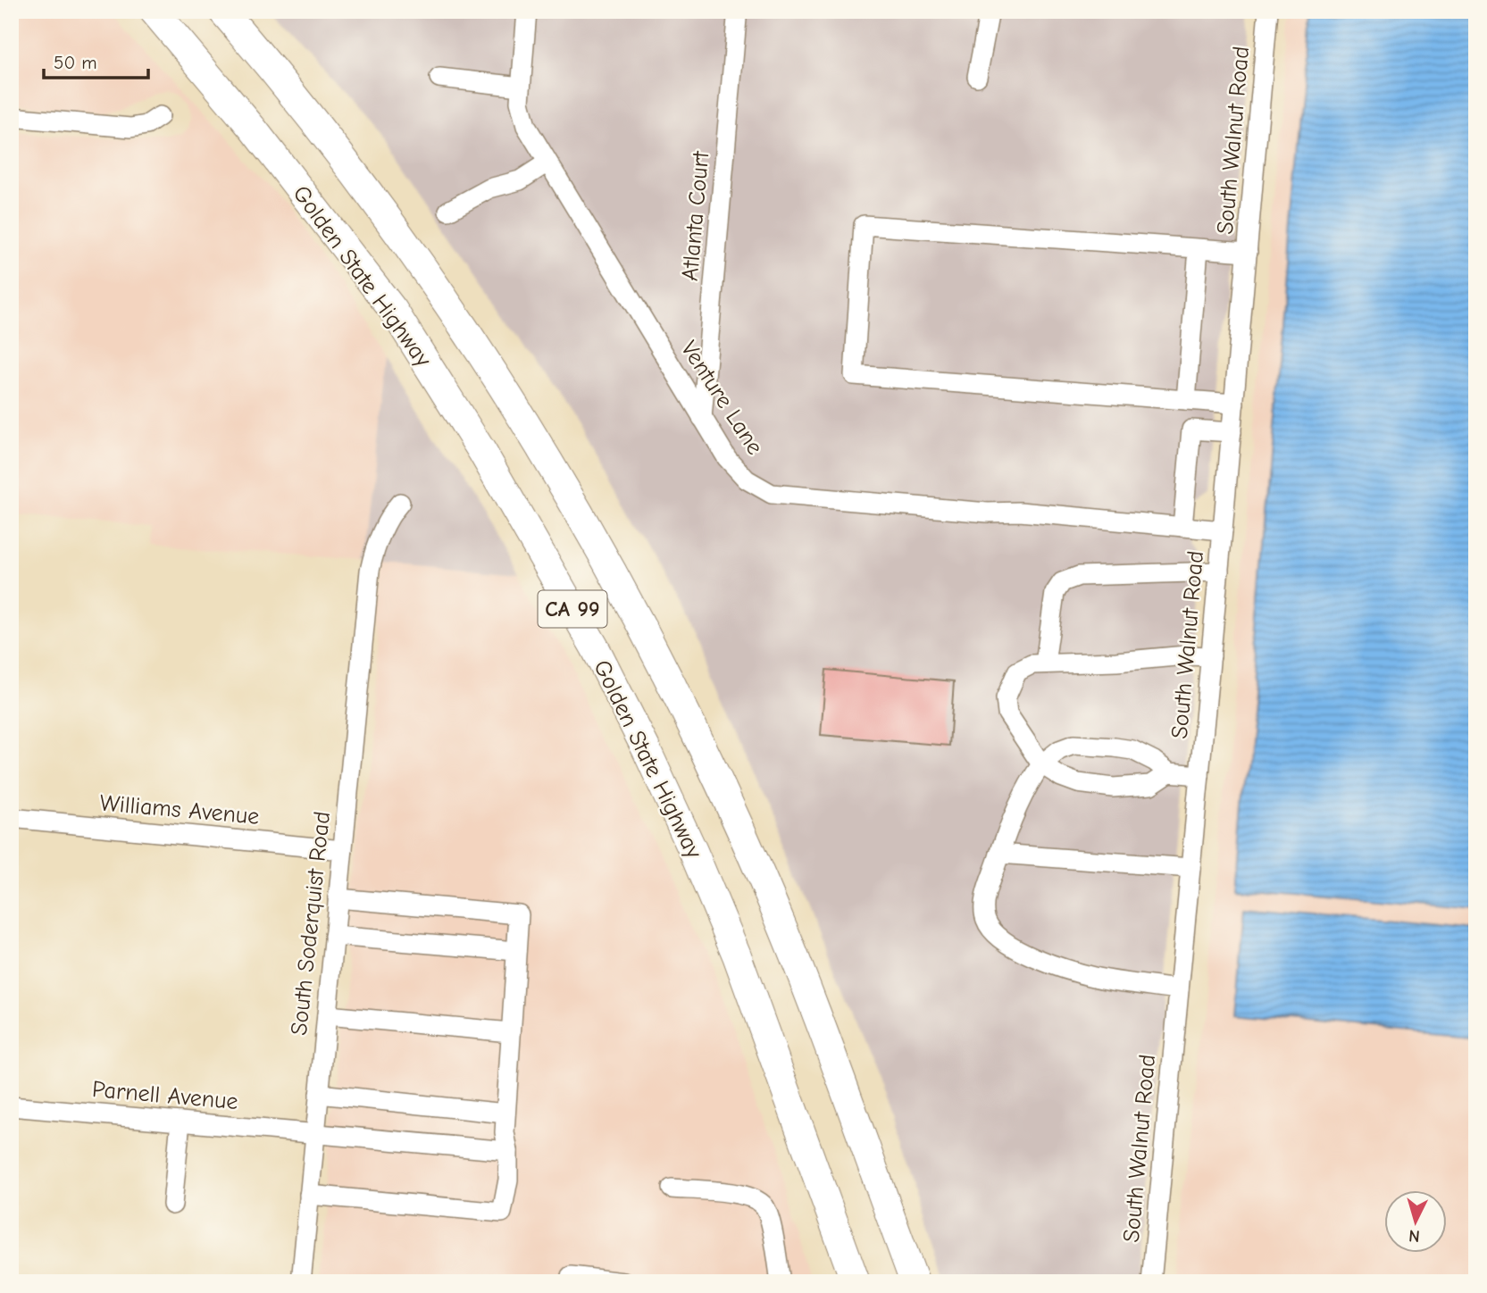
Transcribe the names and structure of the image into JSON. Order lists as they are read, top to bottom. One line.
{"streets":{"highway":["Golden State Highway","CA 99"],"street":["South Walnut Road","Atlanta Court","Venture Lane","Williams Avenue","South Soderquist Road","Parnell Avenue"]},"crossings":[["South Walnut Road","Venture Lane"],["Atlanta Court","Venture Lane"],["Williams Avenue","South Soderquist Road"],["South Soderquist Road","Parnell Avenue"]],"scale_bar":"50 m","north":"bottom"}
